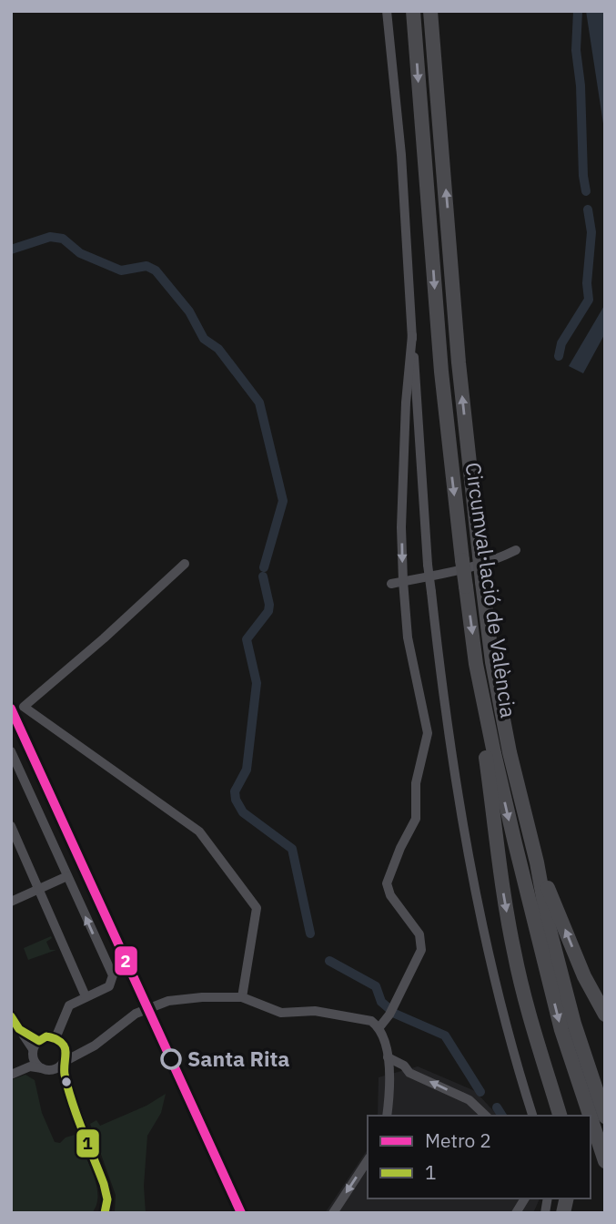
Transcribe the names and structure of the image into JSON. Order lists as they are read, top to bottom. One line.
{"streets":{"highway":["Circumval·lació de València"]},"places":["Santa Rita"],"lines":["metro line 2","transit line 1"],"legend":["Metro 2","1"]}
